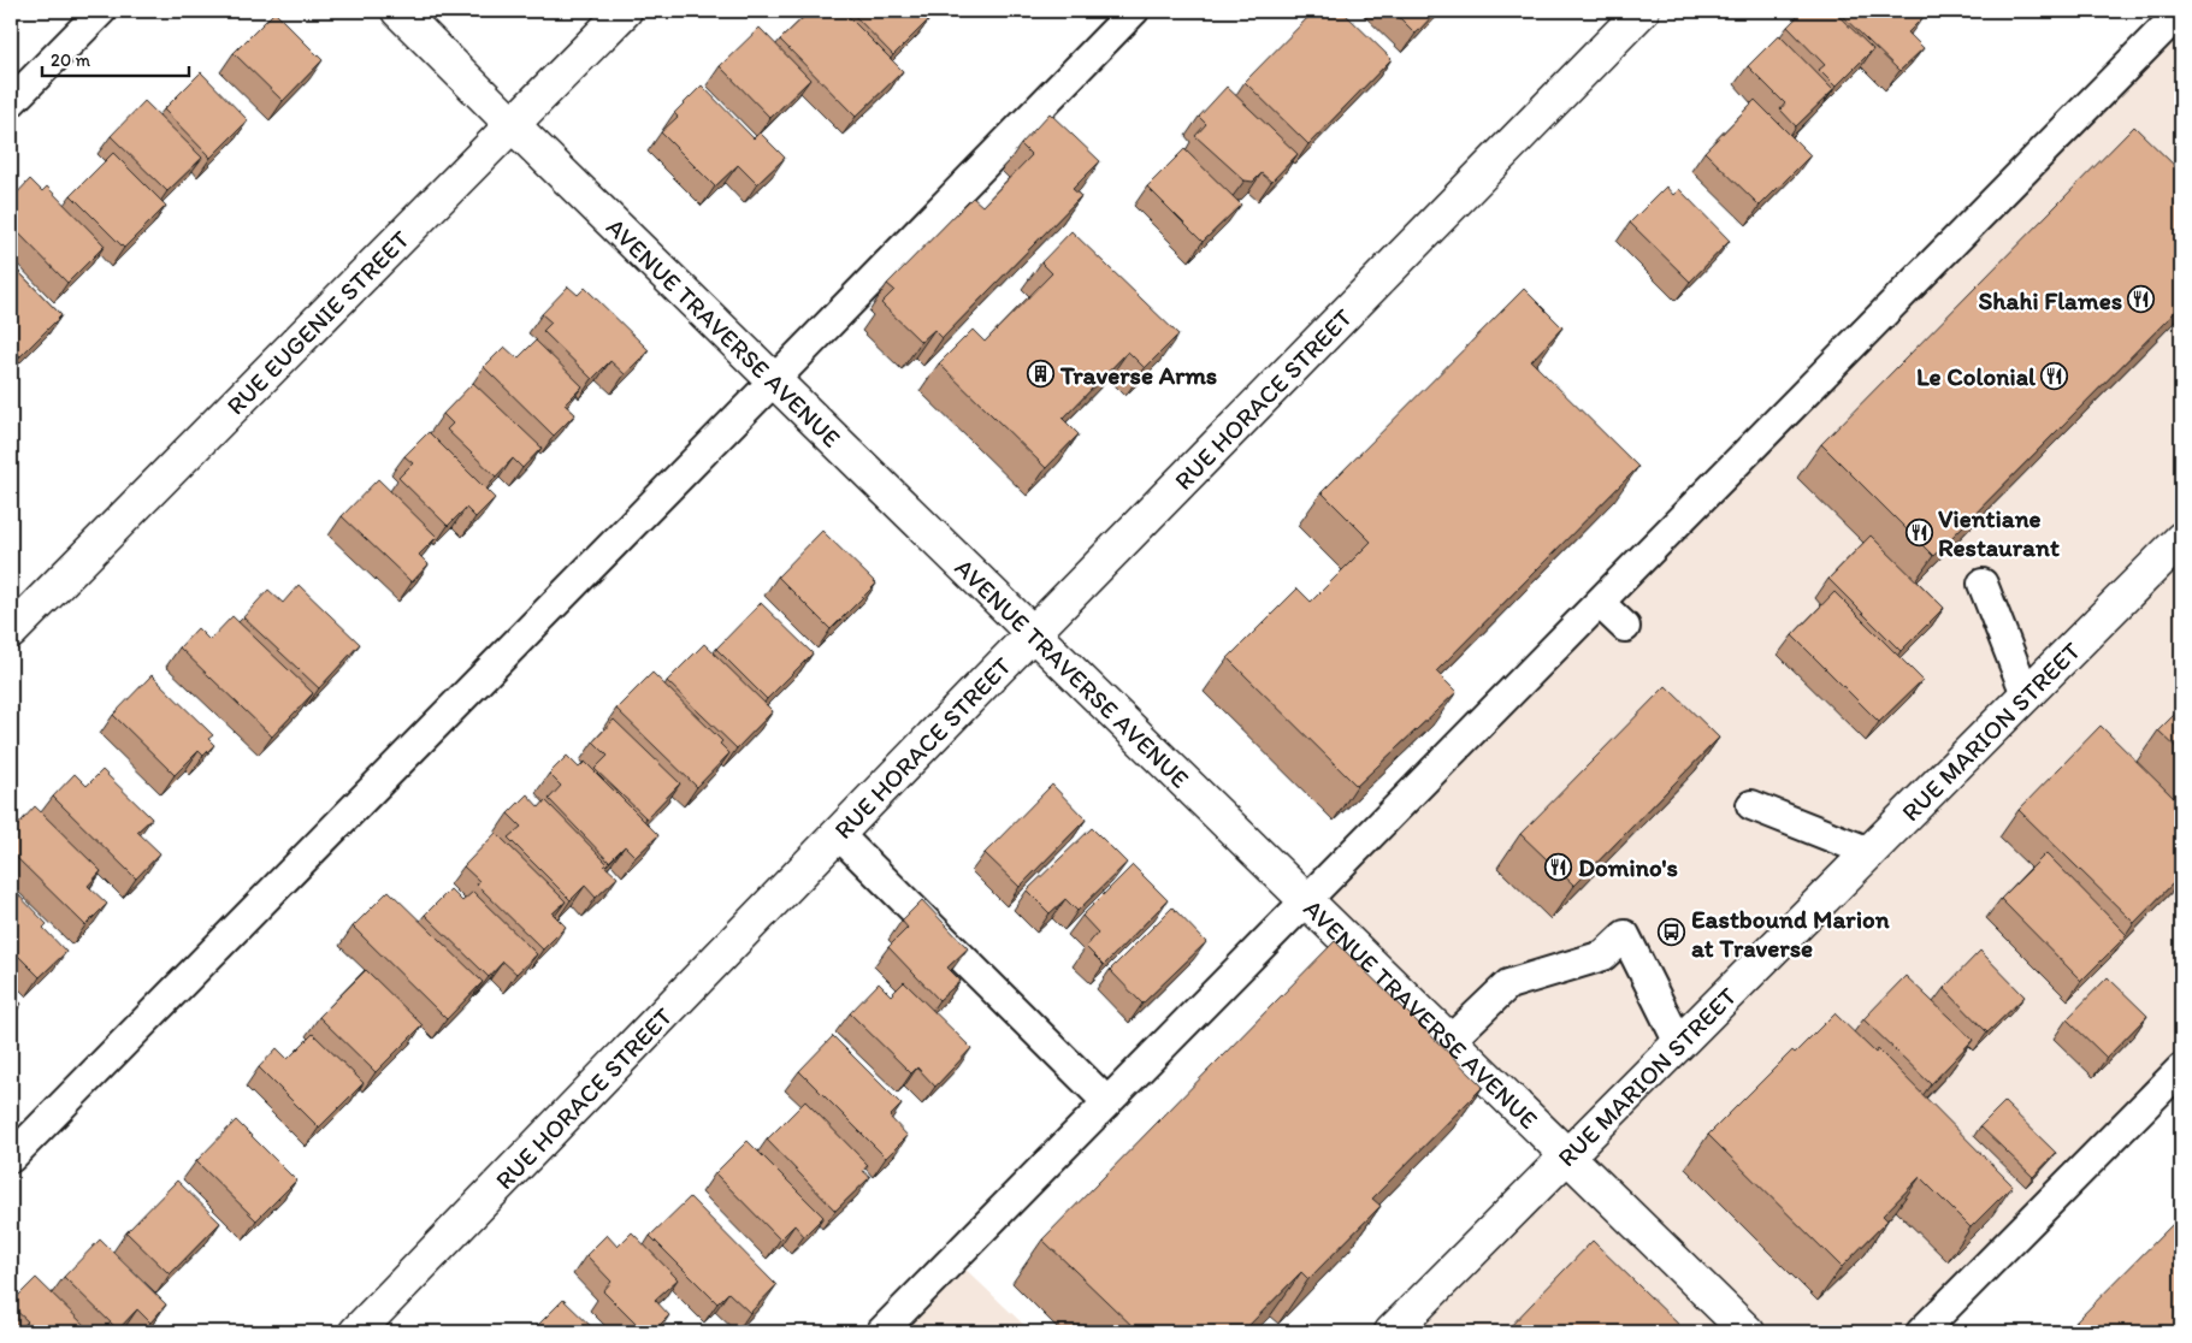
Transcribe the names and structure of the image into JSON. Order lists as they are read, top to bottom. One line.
{"streets":{"street":["RUE EUGENIE STREET","AVENUE TRAVERSE AVENUE","RUE HORACE STREET","RUE MARION STREET"]},"crossings":[["RUE EUGENIE STREET","AVENUE TRAVERSE AVENUE"],["AVENUE TRAVERSE AVENUE","RUE HORACE STREET"],["AVENUE TRAVERSE AVENUE","RUE MARION STREET"]],"places":{"restaurant":["Shahi Flames","Le Colonial","Vientiane Restaurant","Domino's"],"building":["Traverse Arms"],"bus stop":["Eastbound Marion at Traverse"]},"scale_bar":"20 m"}
